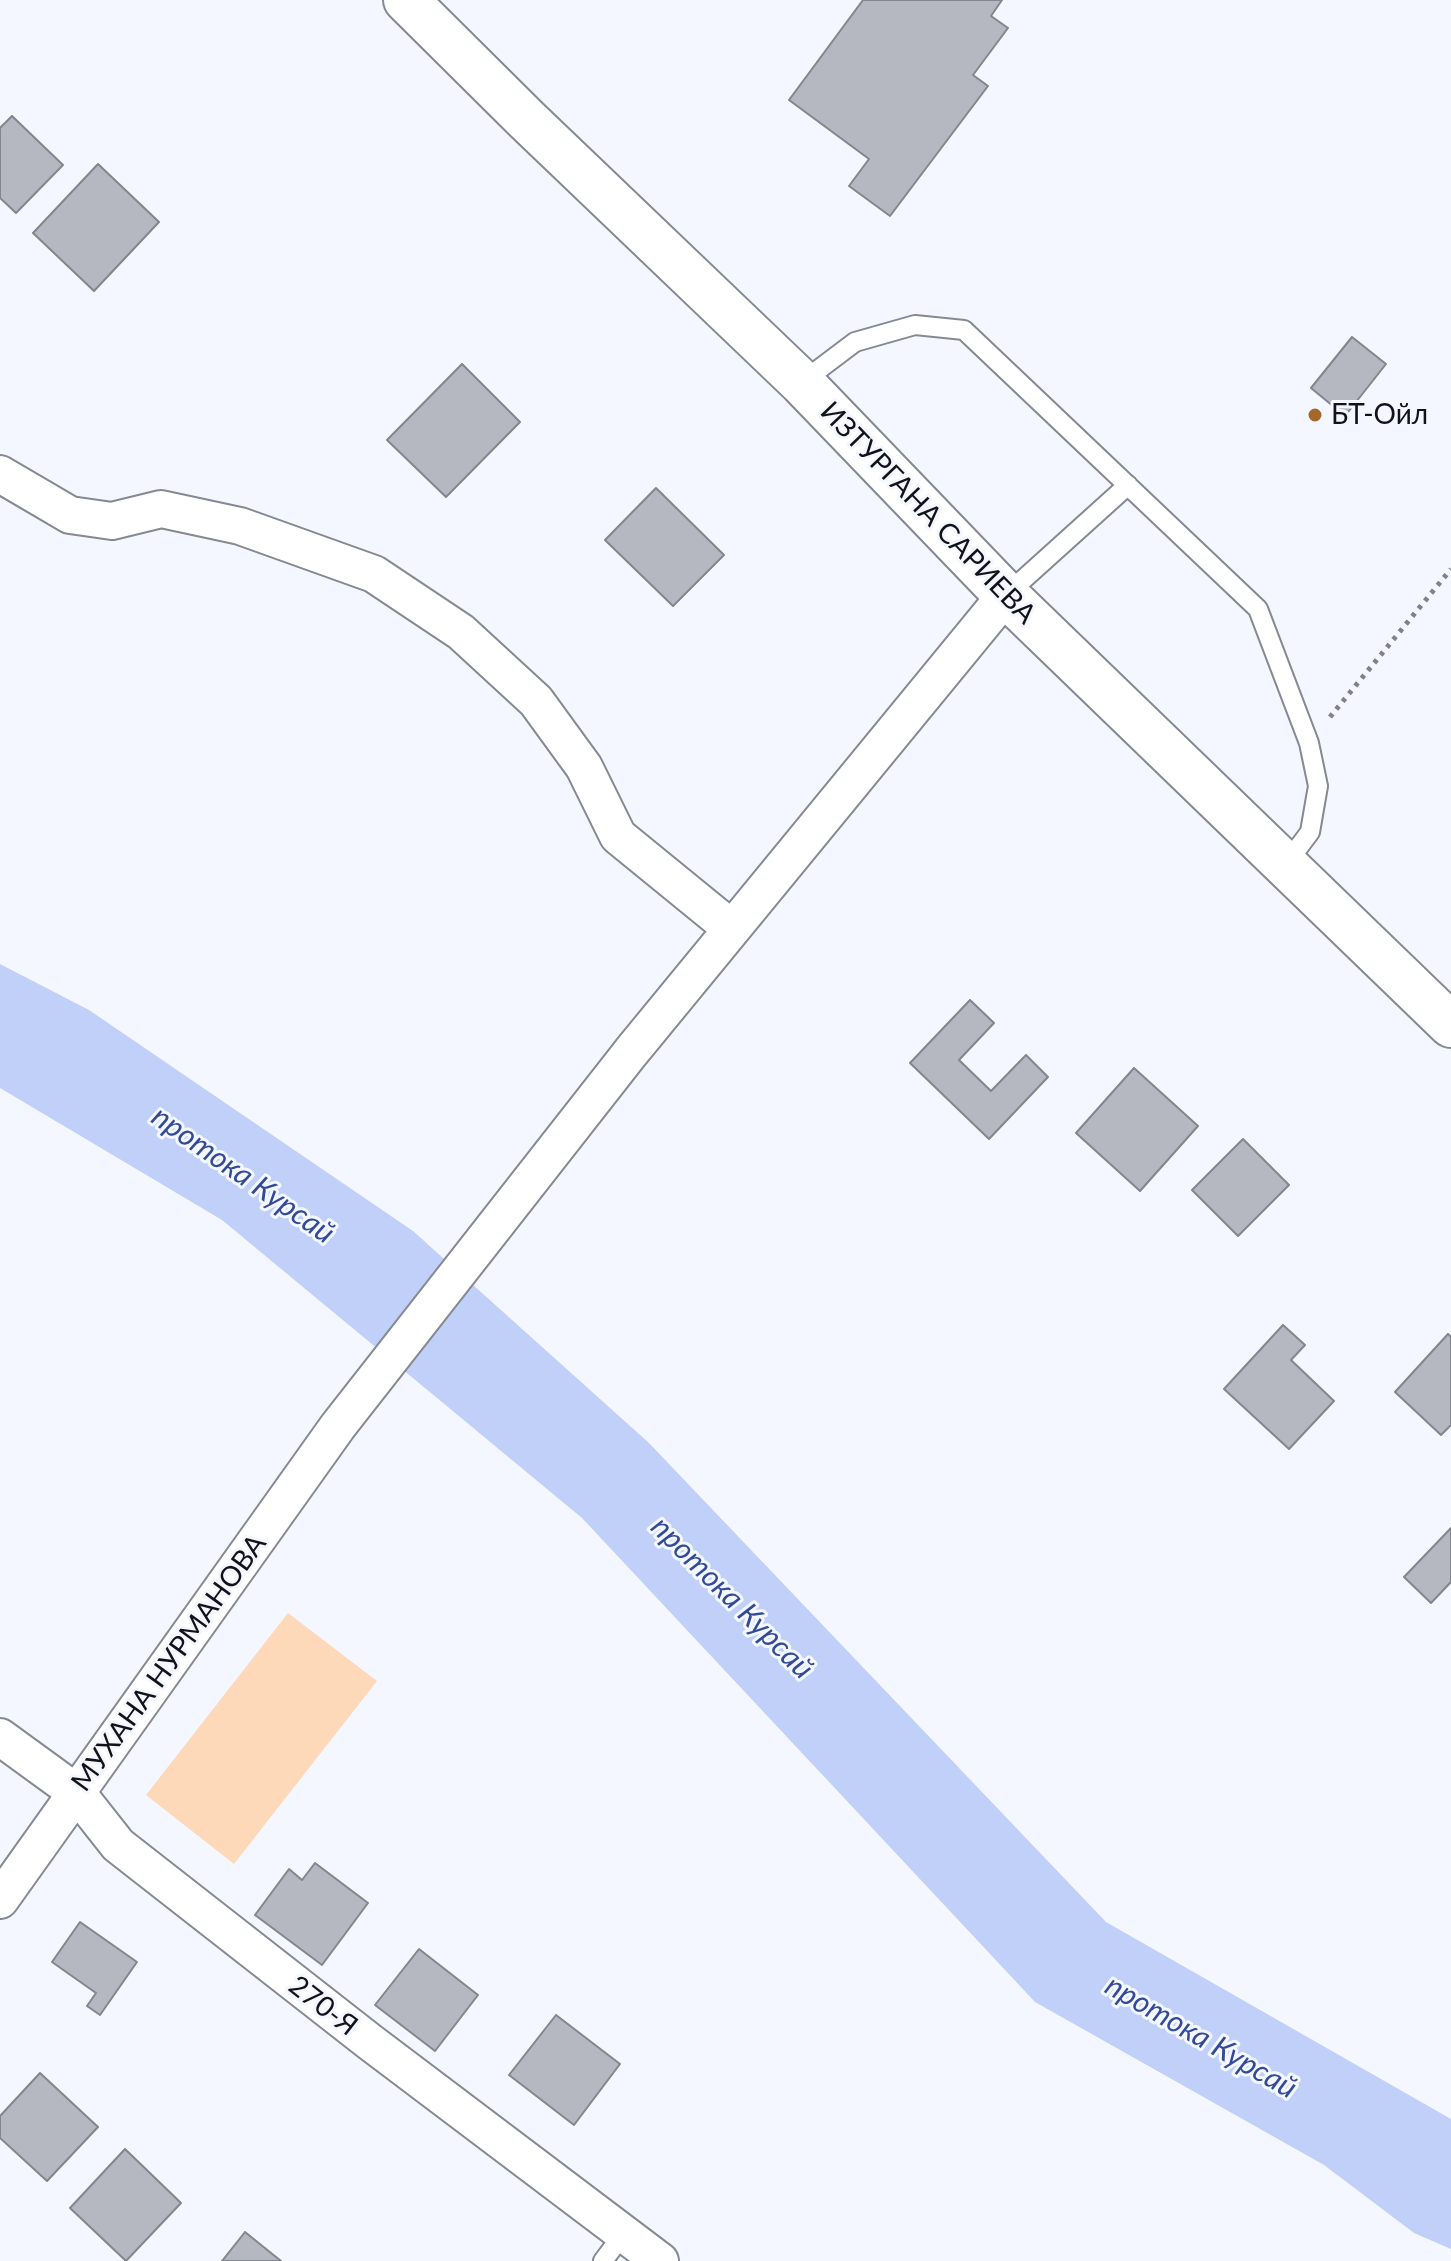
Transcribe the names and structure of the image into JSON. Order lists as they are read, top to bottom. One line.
{"streets":{"street":["ИЗТУРГАНА САРИЕВА","МУХАНА НУРМАНОВА","270-Я"]},"crossings":[["ИЗТУРГАНА САРИЕВА","МУХАНА НУРМАНОВА"],["МУХАНА НУРМАНОВА","270-Я"]],"water":["протока Курсай"],"places":["БТ-Ойл"]}
